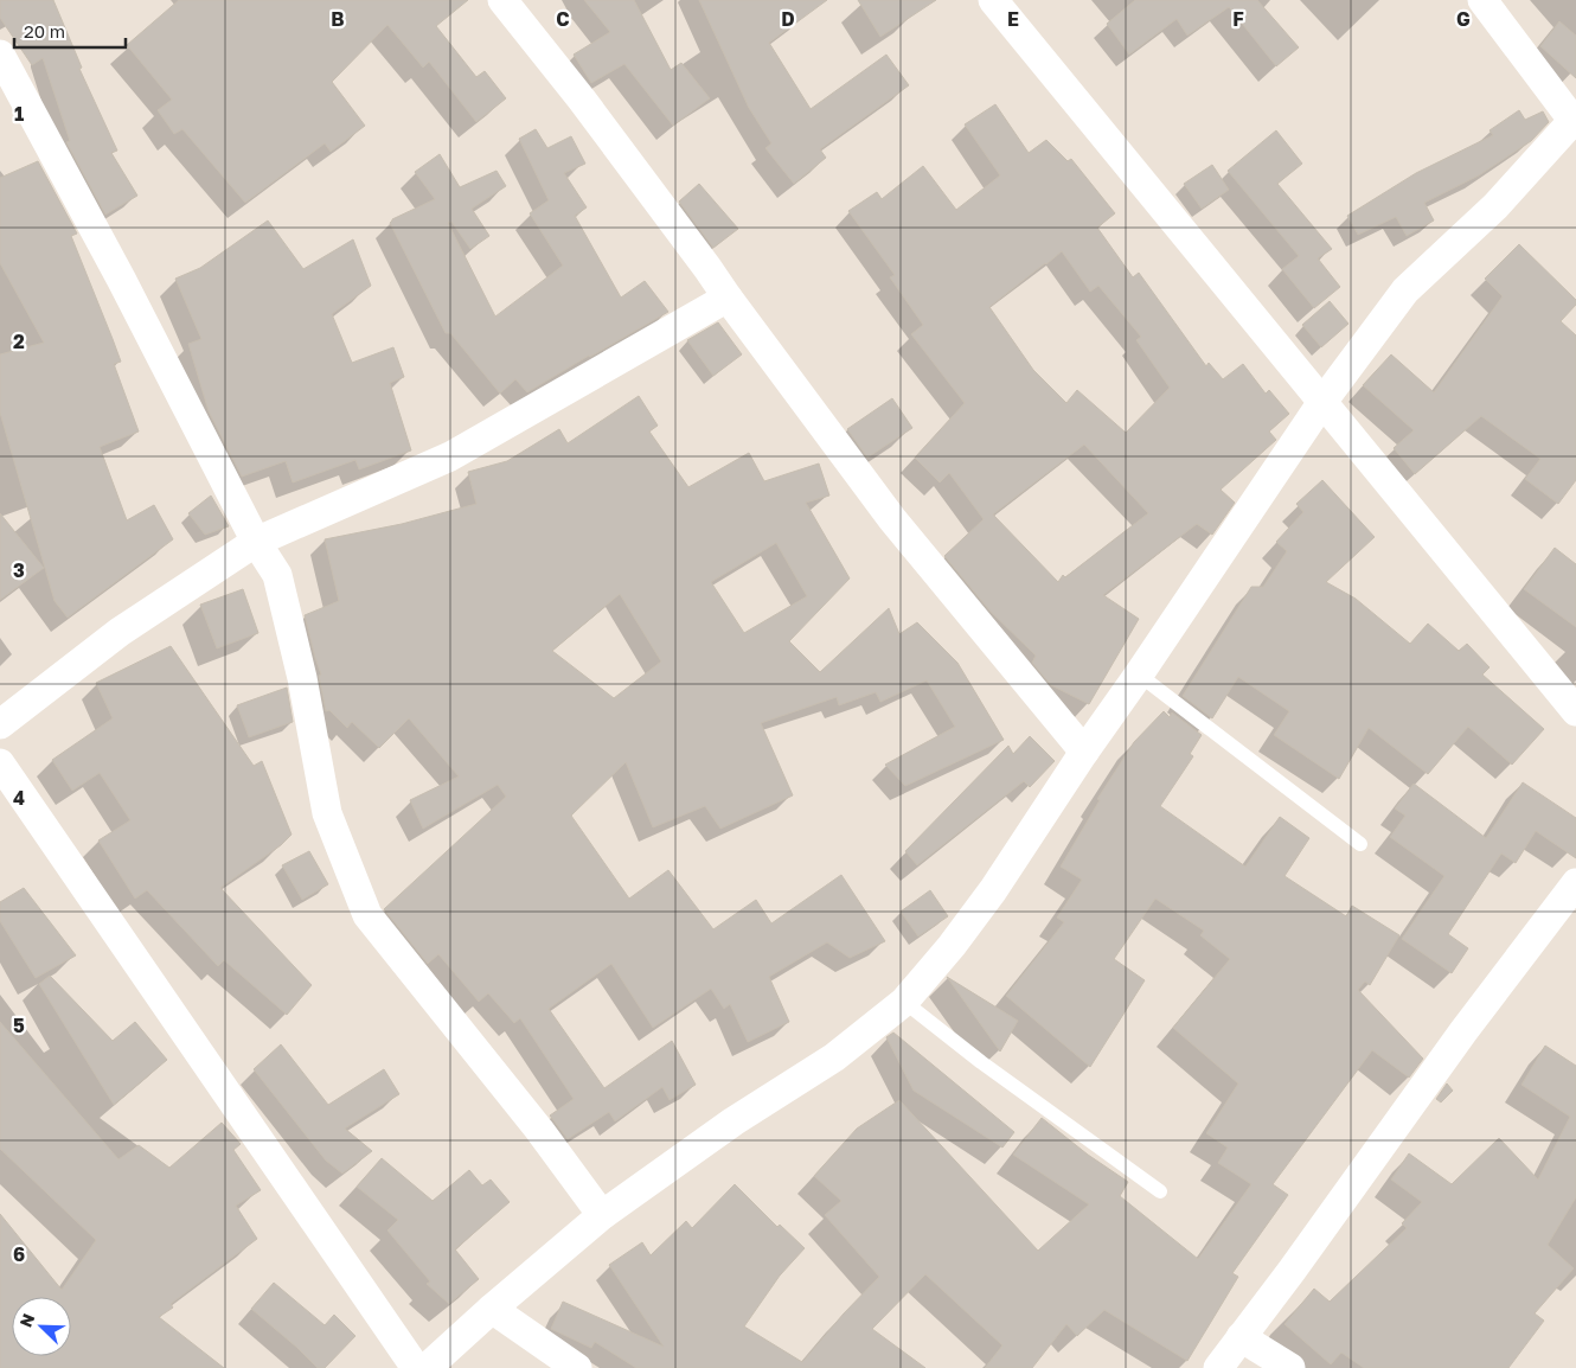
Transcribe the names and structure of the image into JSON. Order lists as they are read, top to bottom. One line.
{"scale_bar":"20 m","north":"top left","grid":{"columns":["B","C","D","E","F","G"],"rows":["1","2","3","4","5","6"]}}
